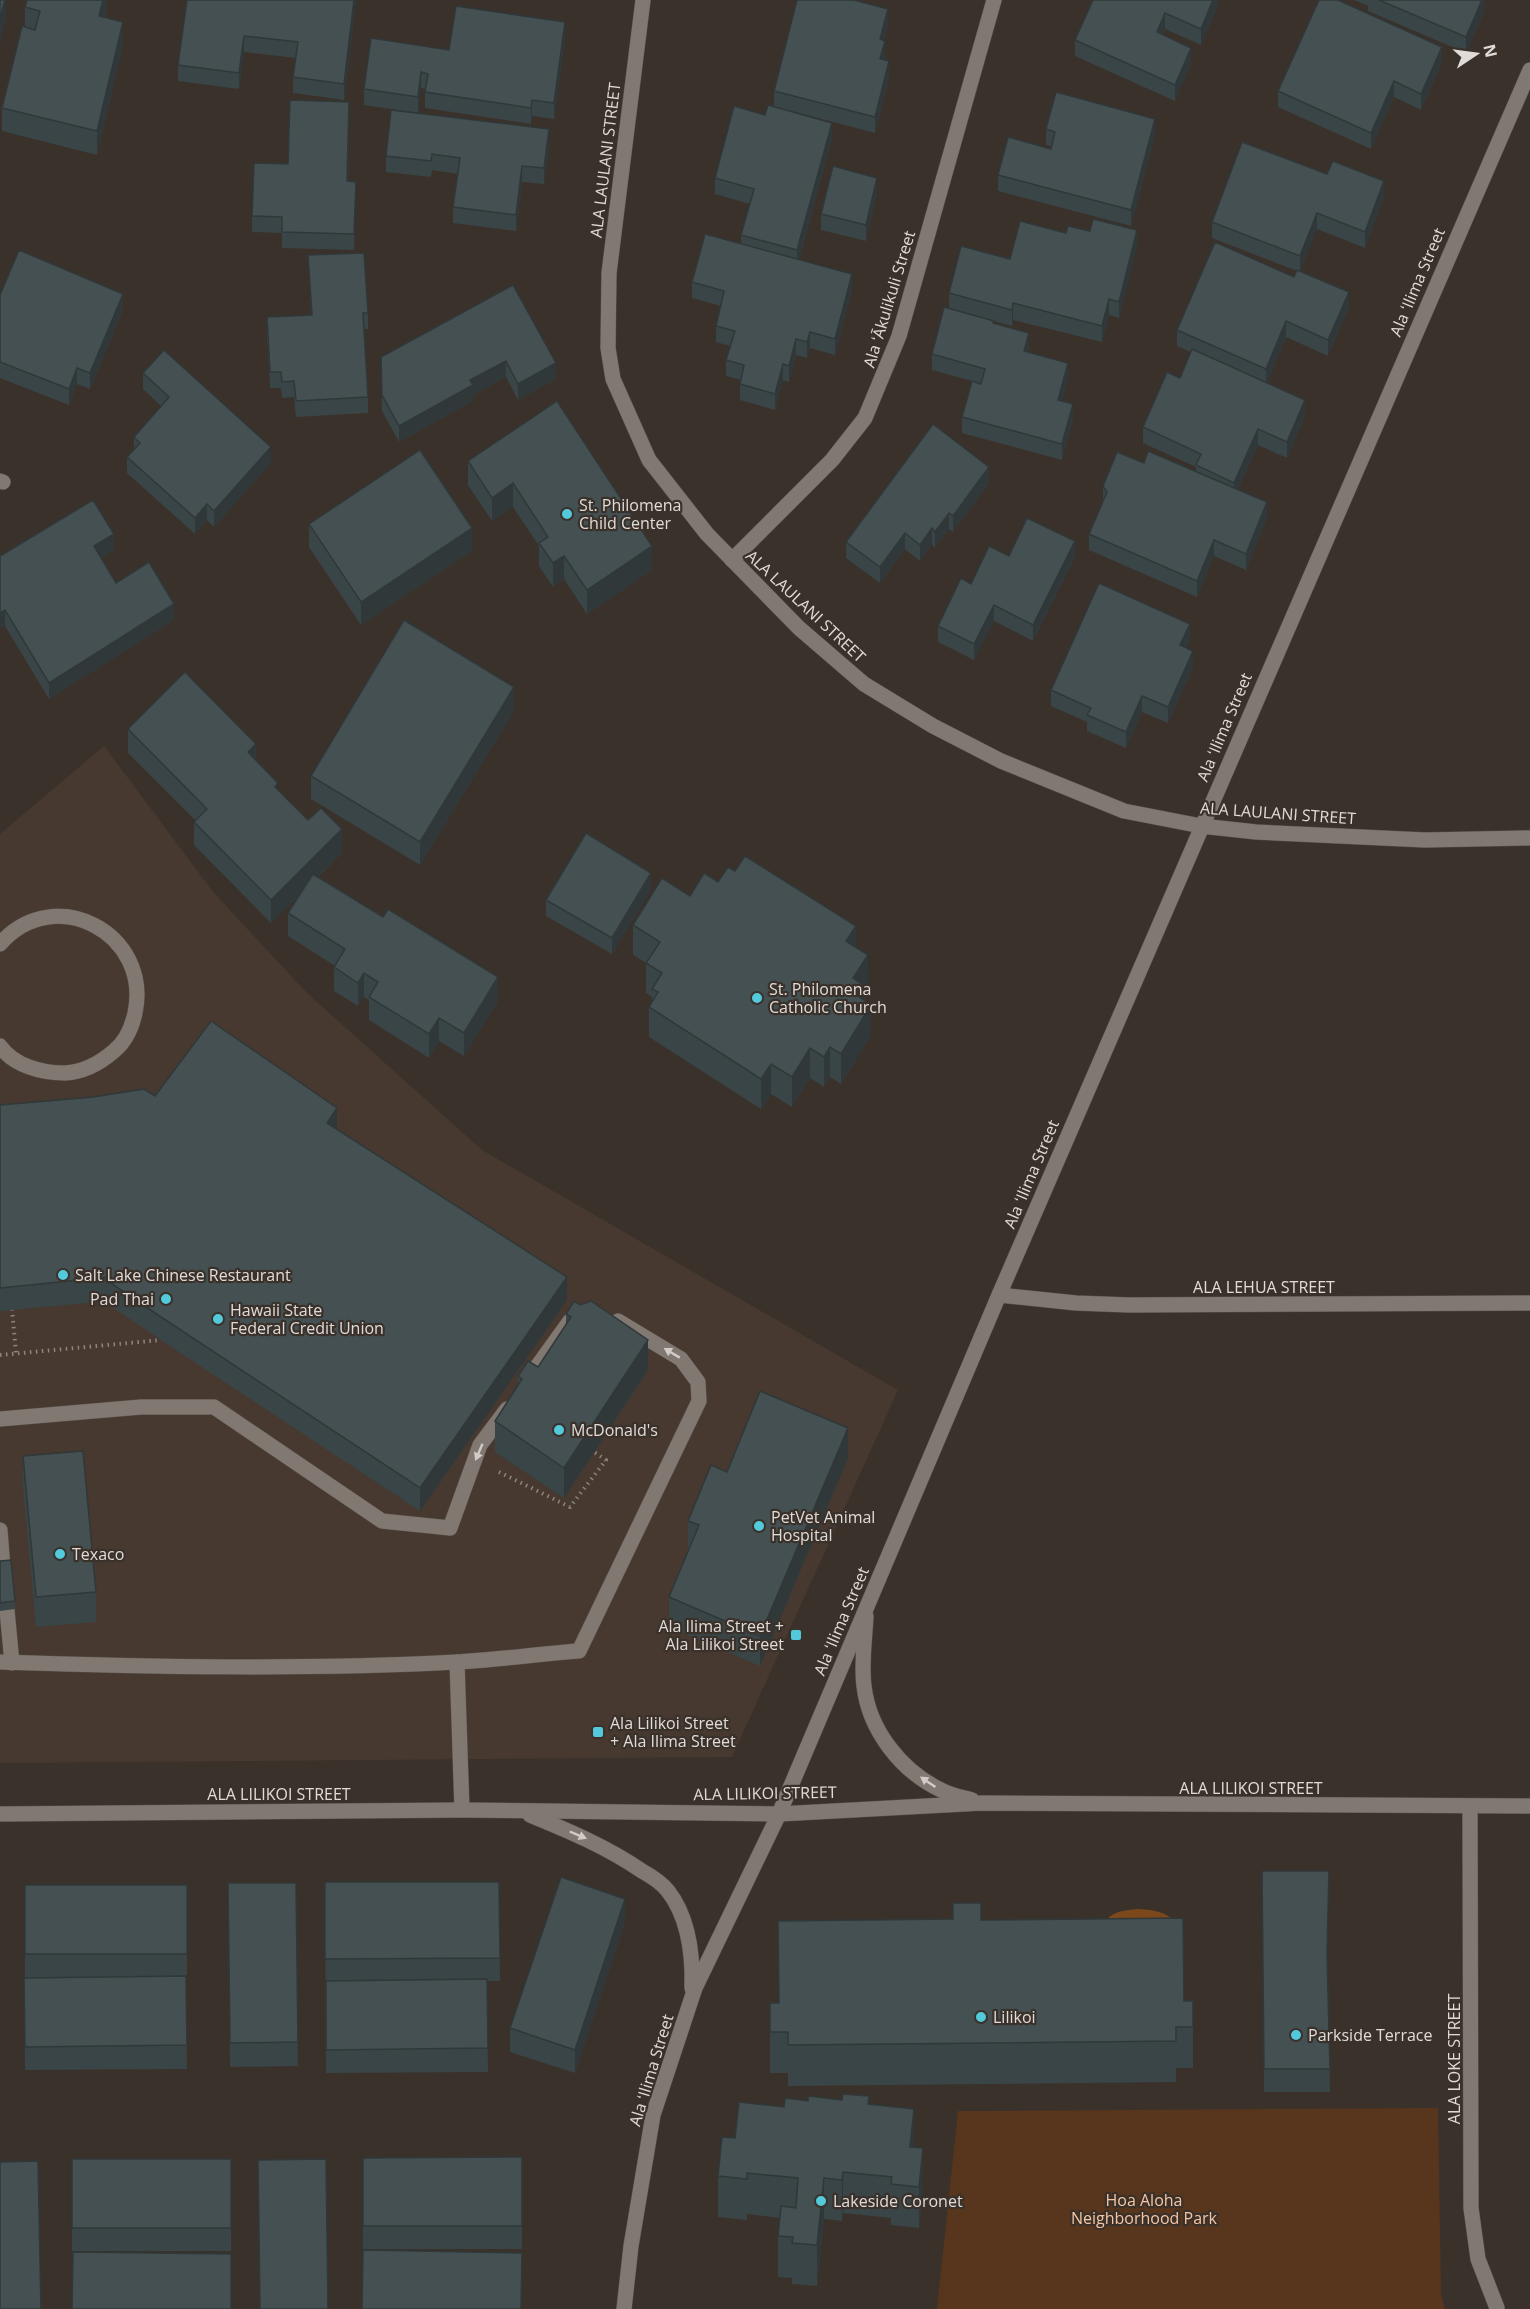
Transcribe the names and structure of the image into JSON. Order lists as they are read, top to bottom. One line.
{"streets":{"street":["ALA LAULANI STREET","Ala ʻIlima Street","Ala ʻĀkulikuli Street","ALA LEHUA STREET","ALA LILIKOI STREET","ALA LOKE STREET"]},"crossings":[["ALA LAULANI STREET","Ala ʻIlima Street"],["ALA LAULANI STREET","Ala ʻĀkulikuli Street"],["Ala ʻIlima Street","ALA LEHUA STREET"],["Ala ʻIlima Street","ALA LILIKOI STREET"],["ALA LILIKOI STREET","ALA LOKE STREET"]],"parks":["Hoa Aloha Neighborhood Park"],"places":{"other":["St. Philomena Child Center","St. Philomena Catholic Church","Salt Lake Chinese Restaurant","Pad Thai","Hawaii State Federal Credit Union","McDonald's","PetVet Animal Hospital","Texaco","Lilikoi","Parkside Terrace","Lakeside Coronet"],"transit":["Ala Ilima Street + Ala Lilikoi Street","Ala Lilikoi Street + Ala Ilima Street"]},"north":"right"}
